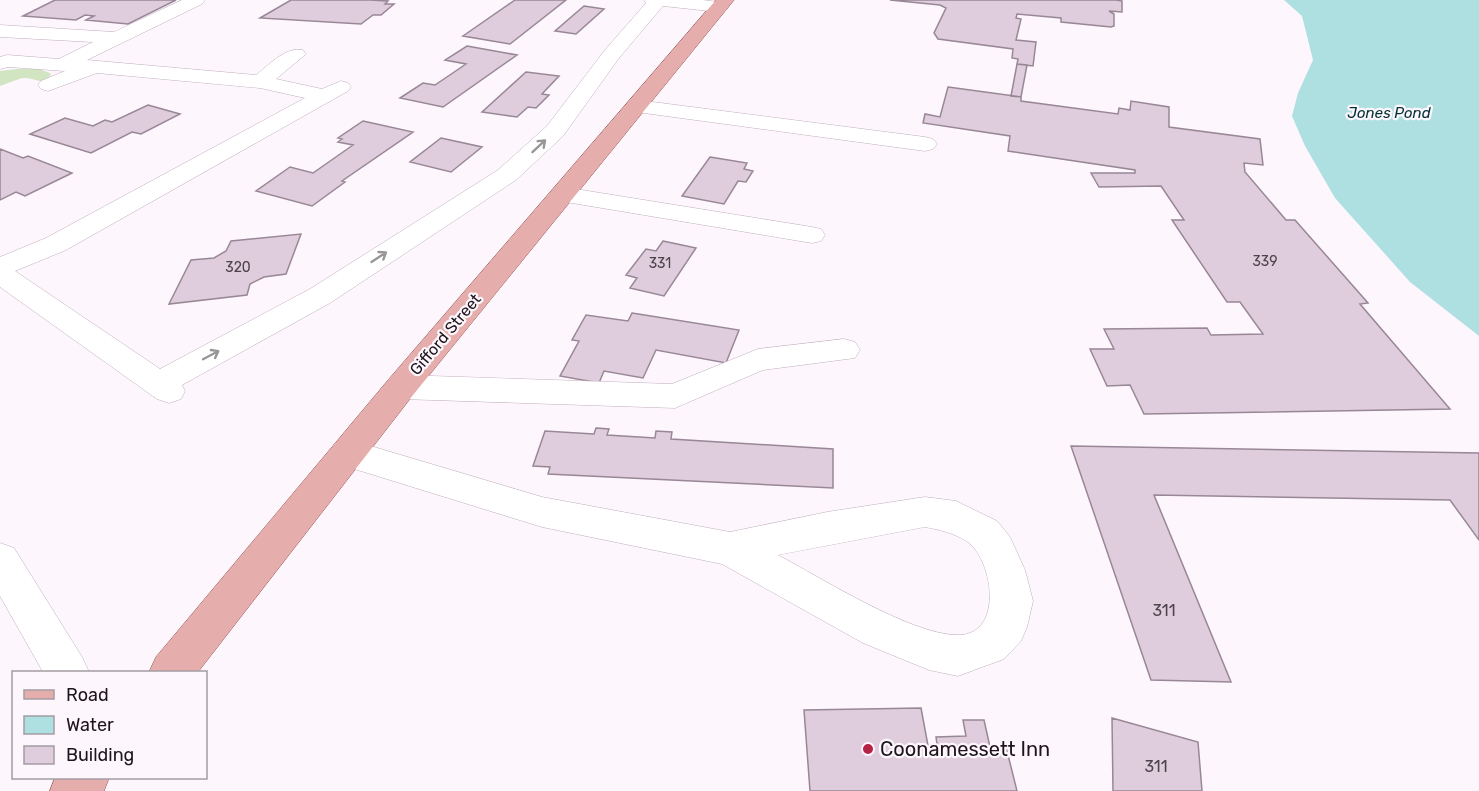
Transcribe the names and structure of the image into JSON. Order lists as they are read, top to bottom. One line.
{"streets":{"main road":["Gifford Street"]},"water":["Jones Pond"],"places":["Coonamessett Inn"],"house_numbers":["339","331","320","311","311"],"legend":["Road","Water","Building"]}
